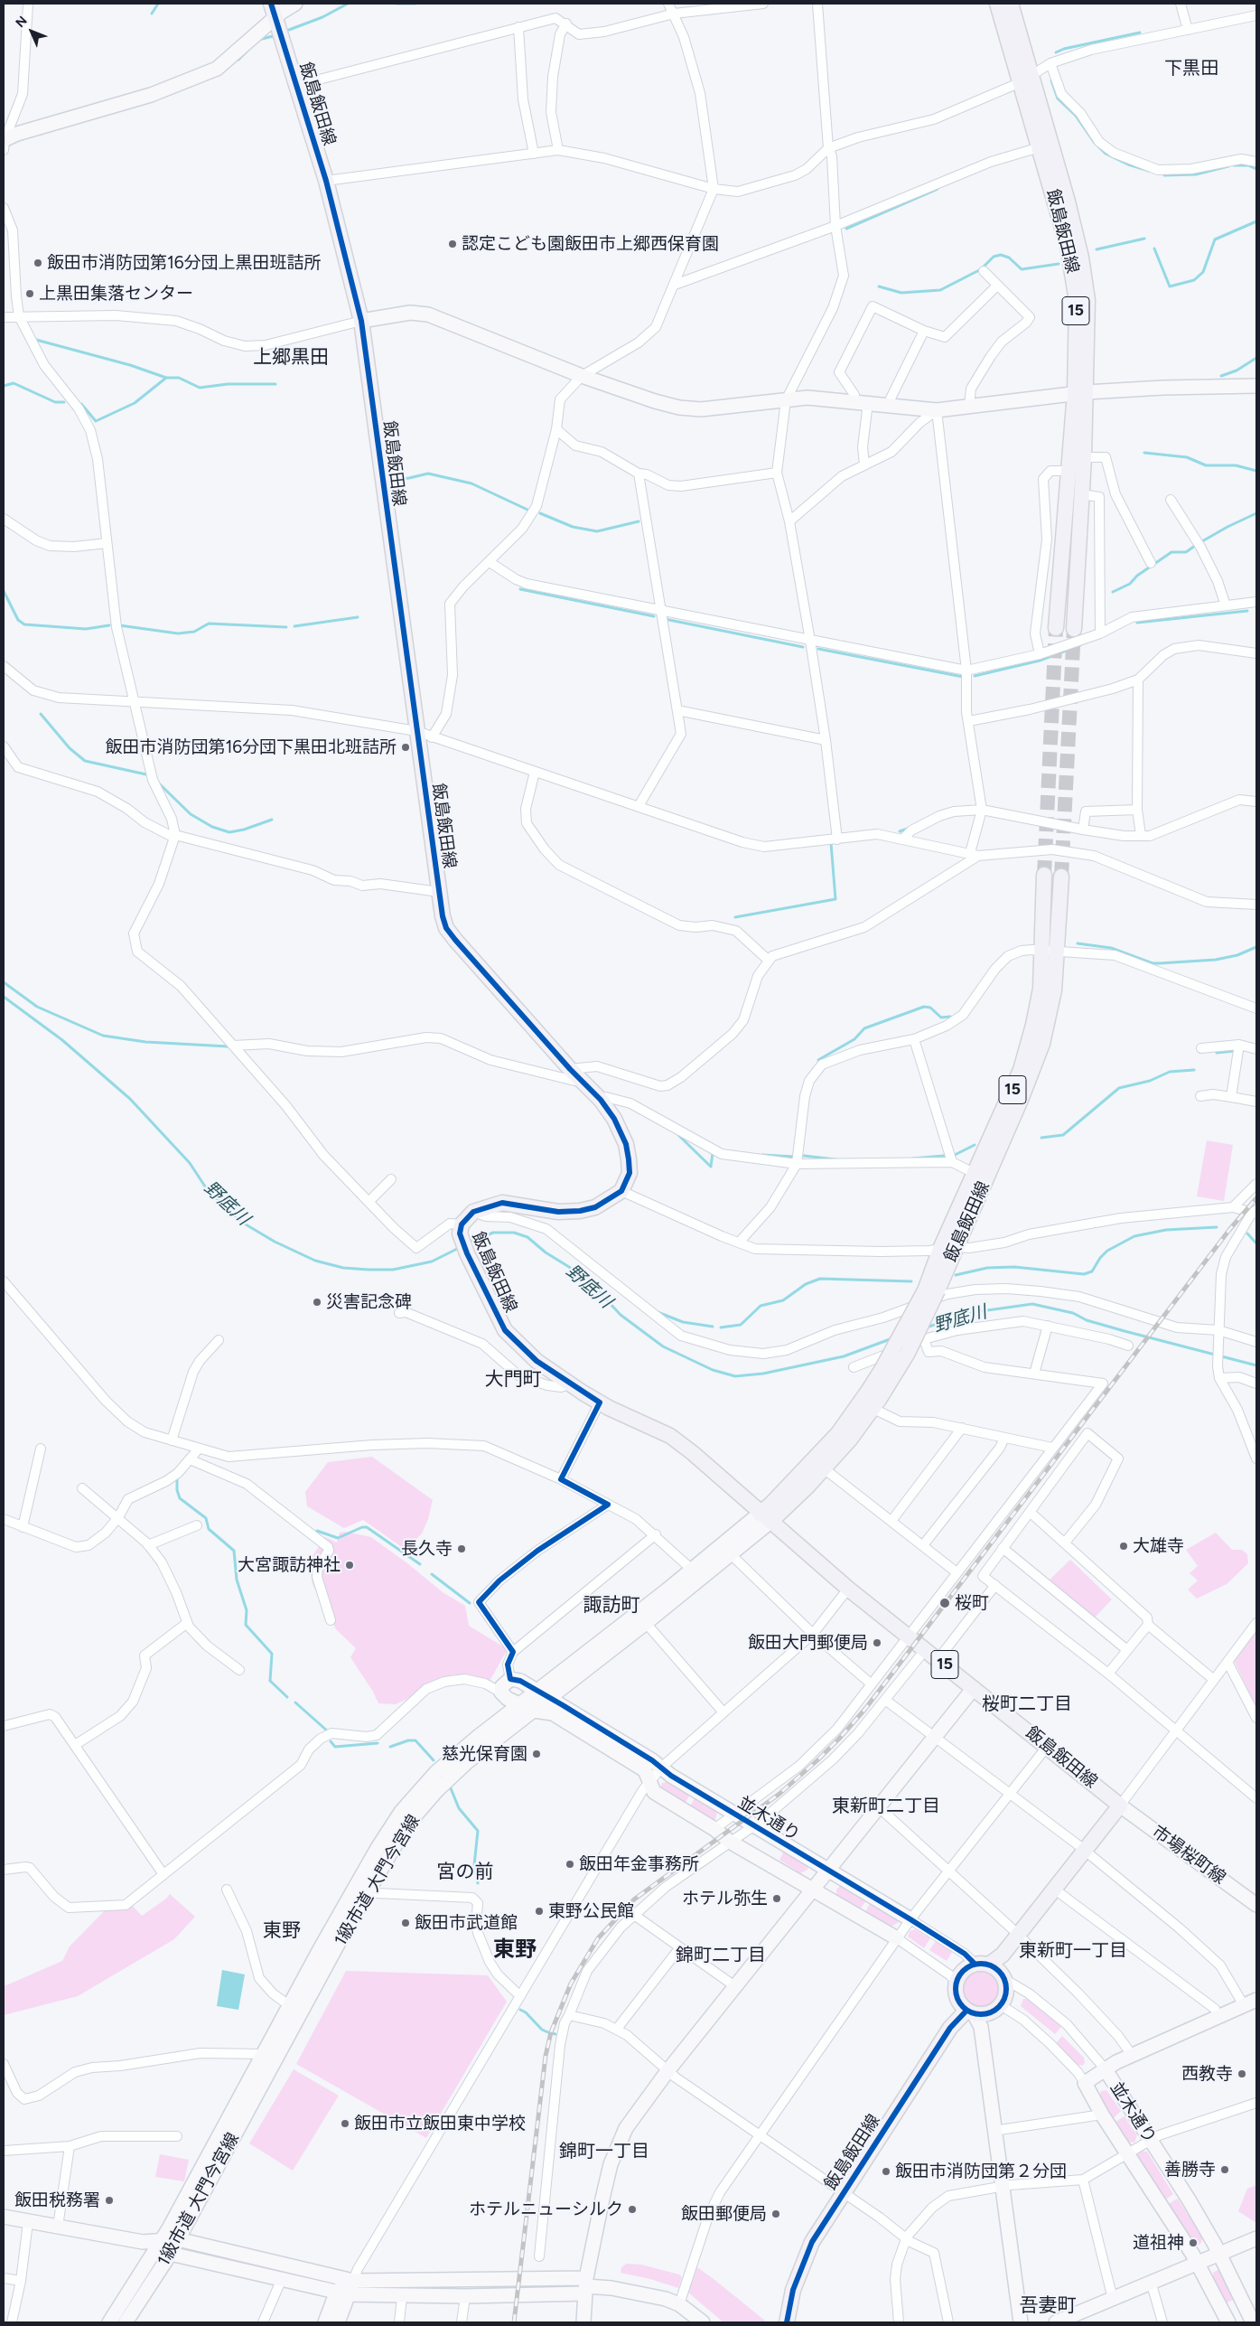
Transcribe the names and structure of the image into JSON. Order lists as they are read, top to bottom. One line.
{"streets":{"main road":["飯島飯田線","15"],"street":["並木通り","市場桜町線","1級市道 大門今宮線"]},"crossings":[["飯島飯田線","並木通り"],["飯島飯田線","市場桜町線"],["飯島飯田線","1級市道 大門今宮線"],["並木通り","1級市道 大門今宮線"]],"districts":["下黒田","上郷黒田","大門町","諏訪町","桜町二丁目","東新町二丁目","宮の前","東野","東野","東新町一丁目","錦町二丁目","錦町一丁目","吾妻町"],"water":["野底川"],"places":["認定こども園飯田市上郷西保育園","飯田市消防団第16分団上黒田班詰所","上黒田集落センター","飯田市消防団第16分団下黒田北班詰所","災害記念碑","大雄寺","長久寺","大宮諏訪神社","桜町","飯田大門郵便局","慈光保育園","飯田年金事務所","ホテル弥生","東野公民館","飯田市武道館","西教寺","飯田市立飯田東中学校","善勝寺","飯田市消防団第２分団","飯田税務署","ホテルニューシルク","飯田郵便局","道祖神"],"north":"top left"}
